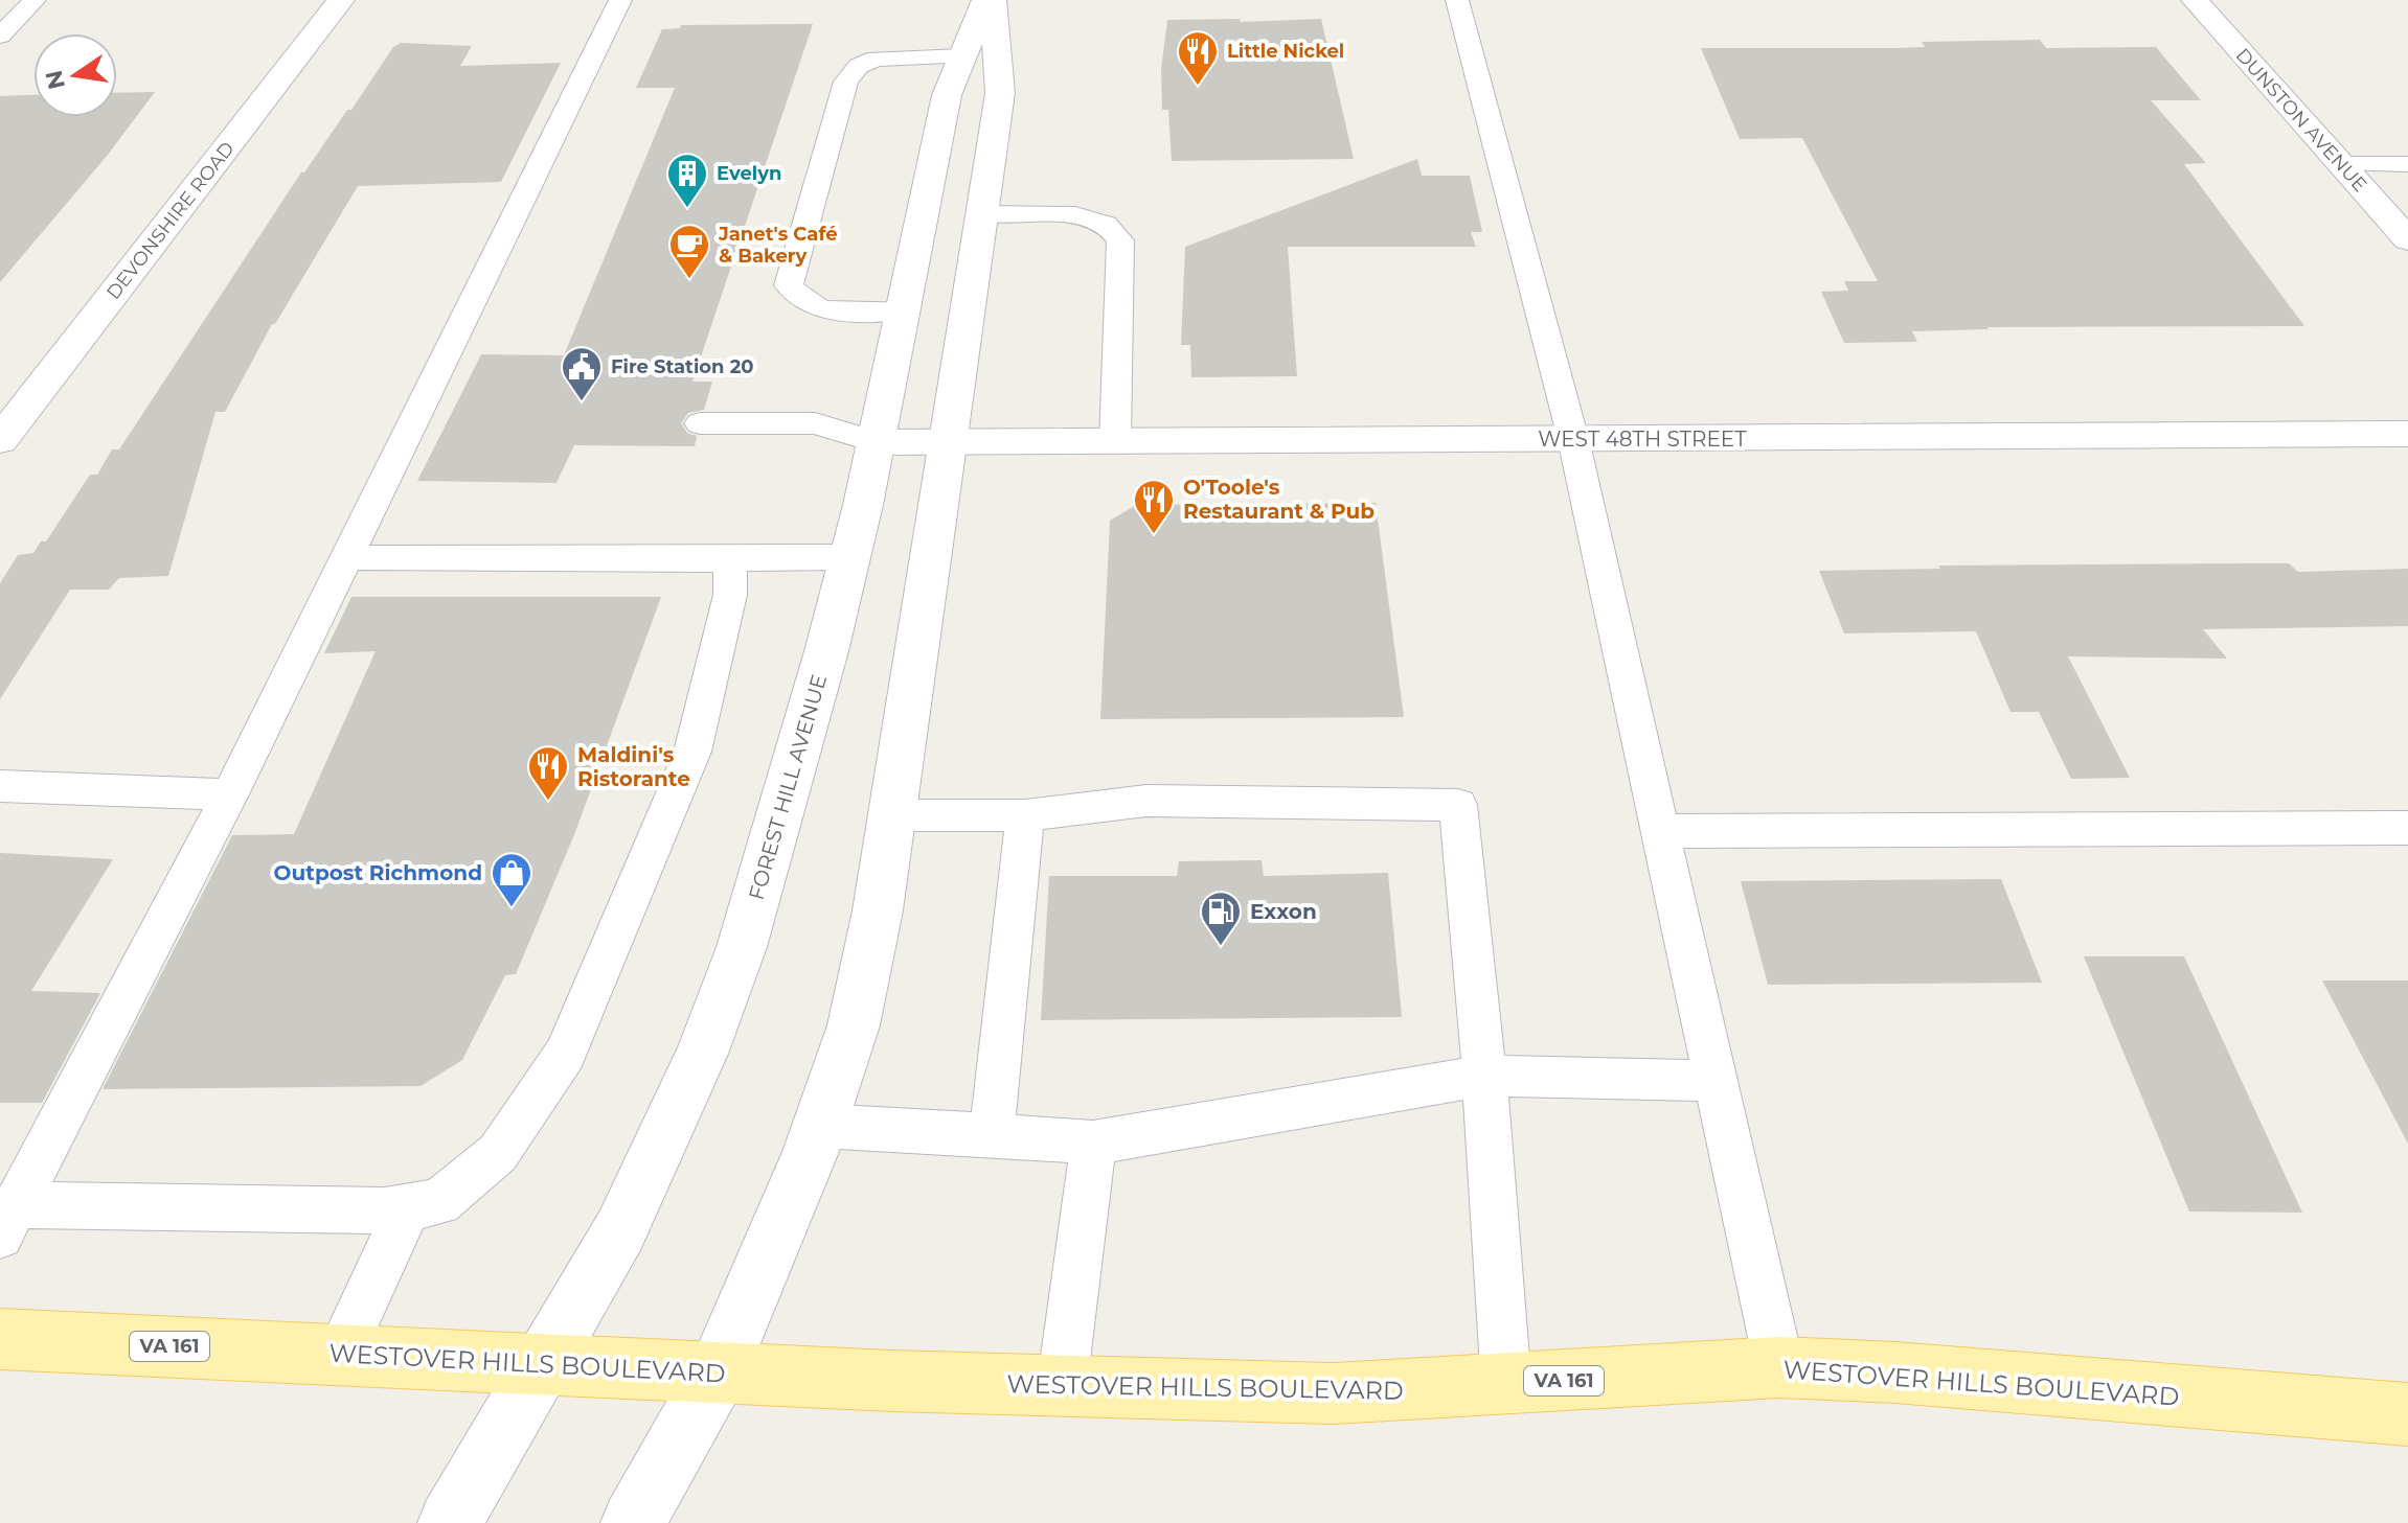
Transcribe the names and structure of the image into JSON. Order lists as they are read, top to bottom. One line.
{"streets":{"main road":["DUNSTON AVENUE","DEVONSHIRE ROAD","WEST 48TH STREET","FOREST HILL AVENUE","VA 161","WESTOVER HILLS BOULEVARD"]},"crossings":[["WEST 48TH STREET","FOREST HILL AVENUE"],["FOREST HILL AVENUE","WESTOVER HILLS BOULEVARD"]],"places":{"restaurant":["Little Nickel","O'Toole's Restaurant & Pub","Maldini's Ristorante"],"building":["Evelyn"],"cafe":["Janet's Café & Bakery"],"public building":["Fire Station 20"],"shop":["Outpost Richmond"],"fuel station":["Exxon"]},"north":"left"}
